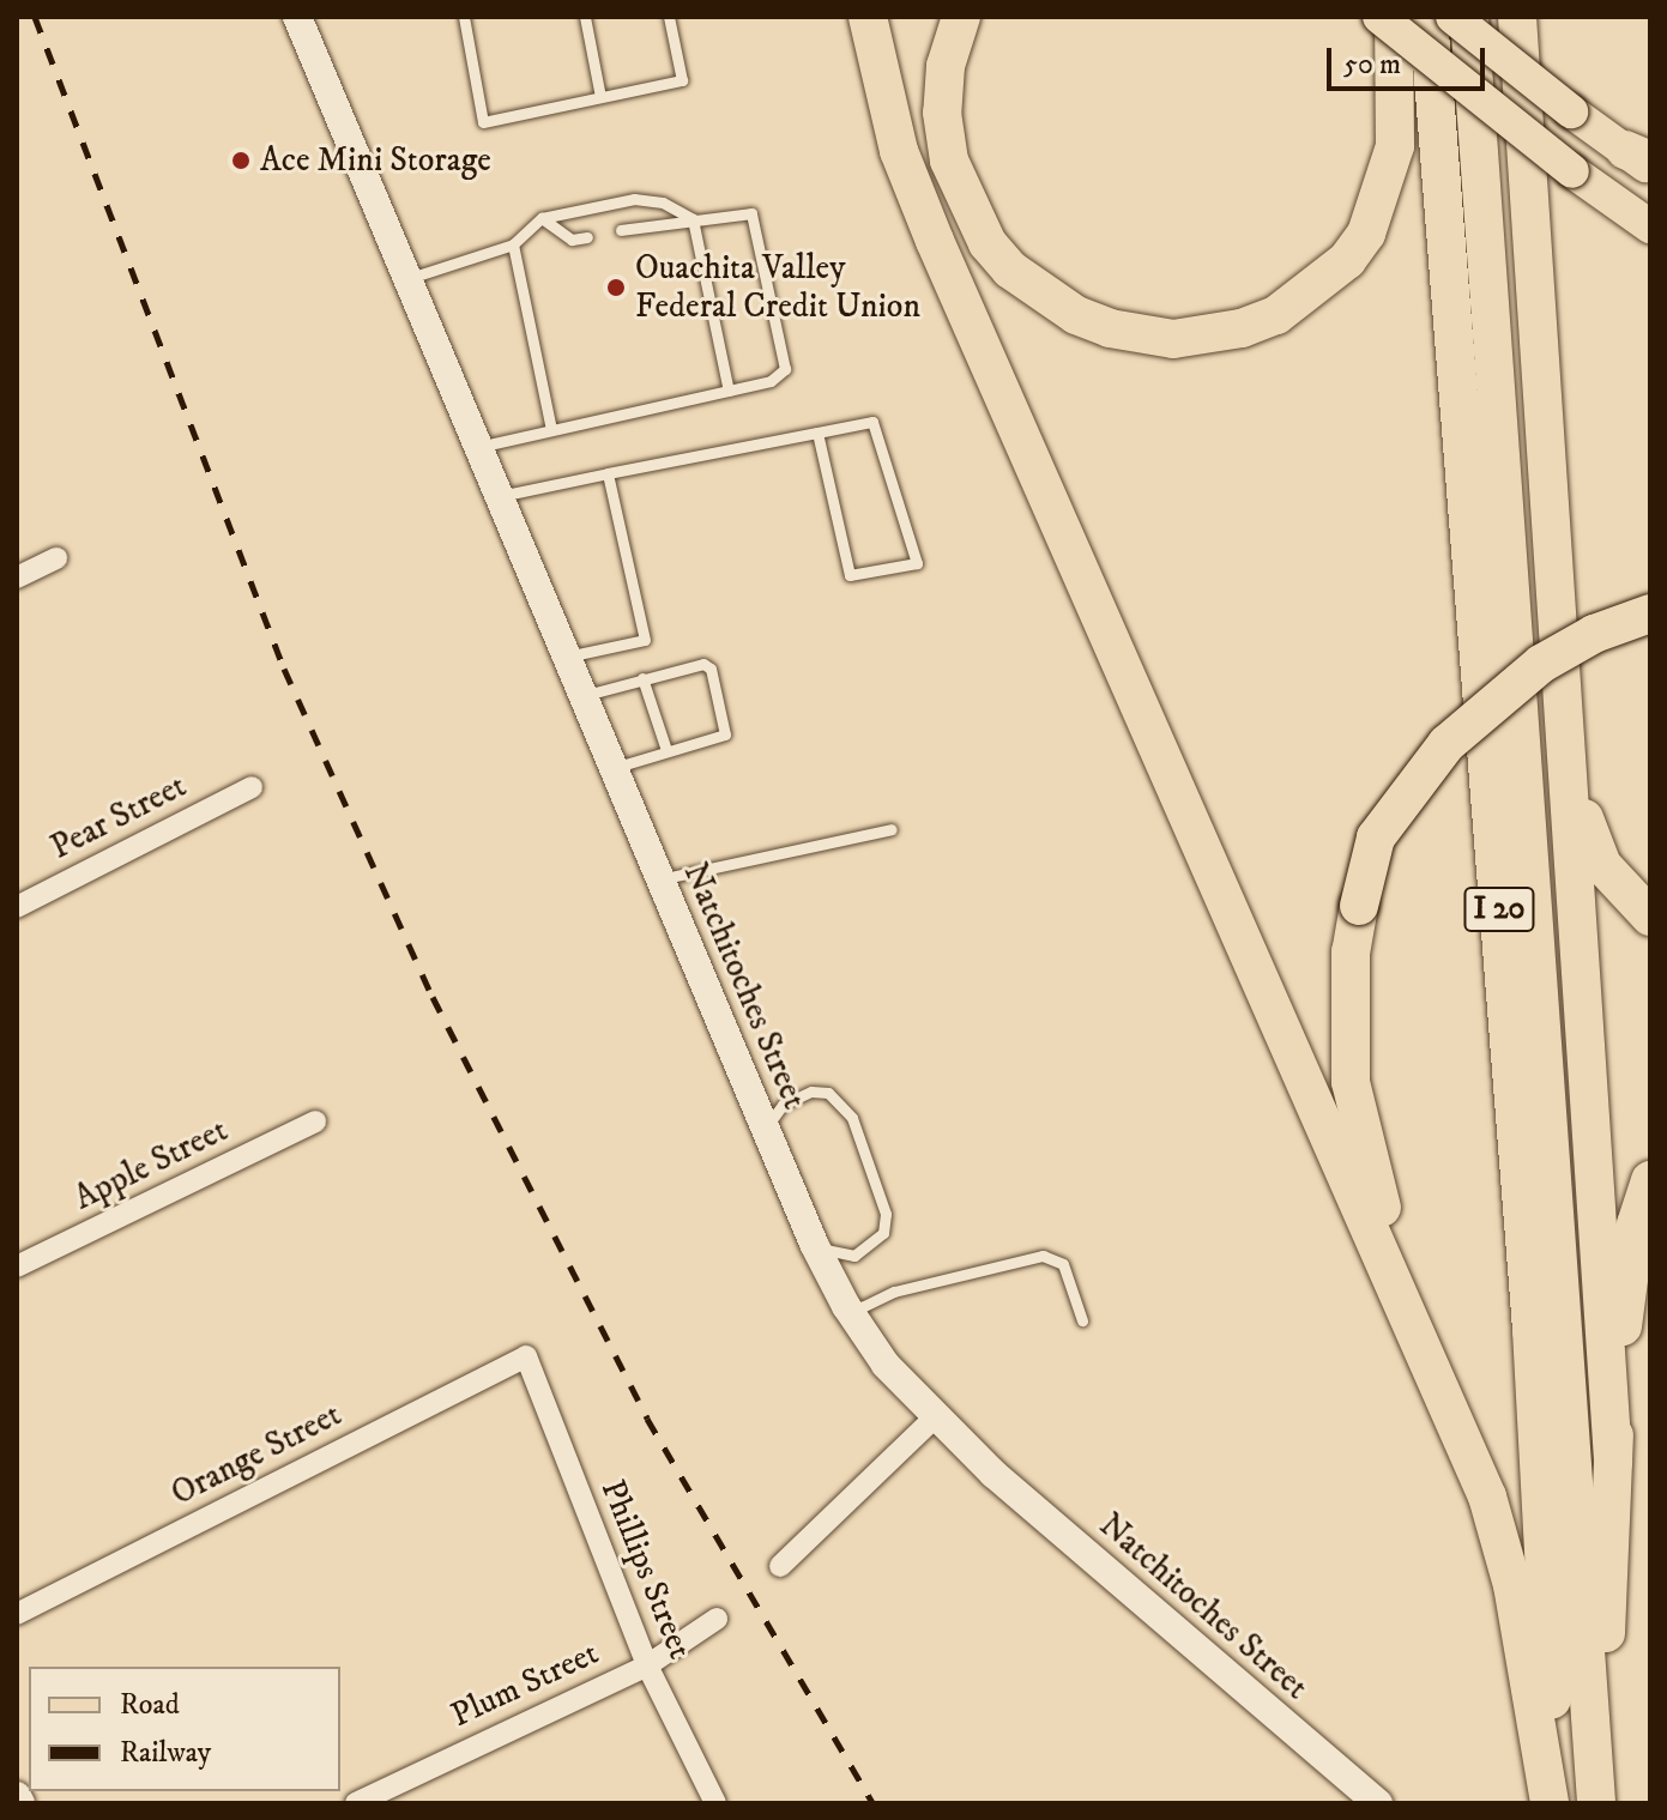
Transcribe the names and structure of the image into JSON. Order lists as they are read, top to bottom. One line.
{"streets":{"highway":["I 20"],"street":["Pear Street","Natchitoches Street","Apple Street","Orange Street","Phillips Street","Plum Street"]},"crossings":[["Orange Street","Phillips Street"],["Phillips Street","Plum Street"]],"places":["Ace Mini Storage","Ouachita Valley Federal Credit Union"],"legend":["Road","Railway"],"scale_bar":"50 m"}
